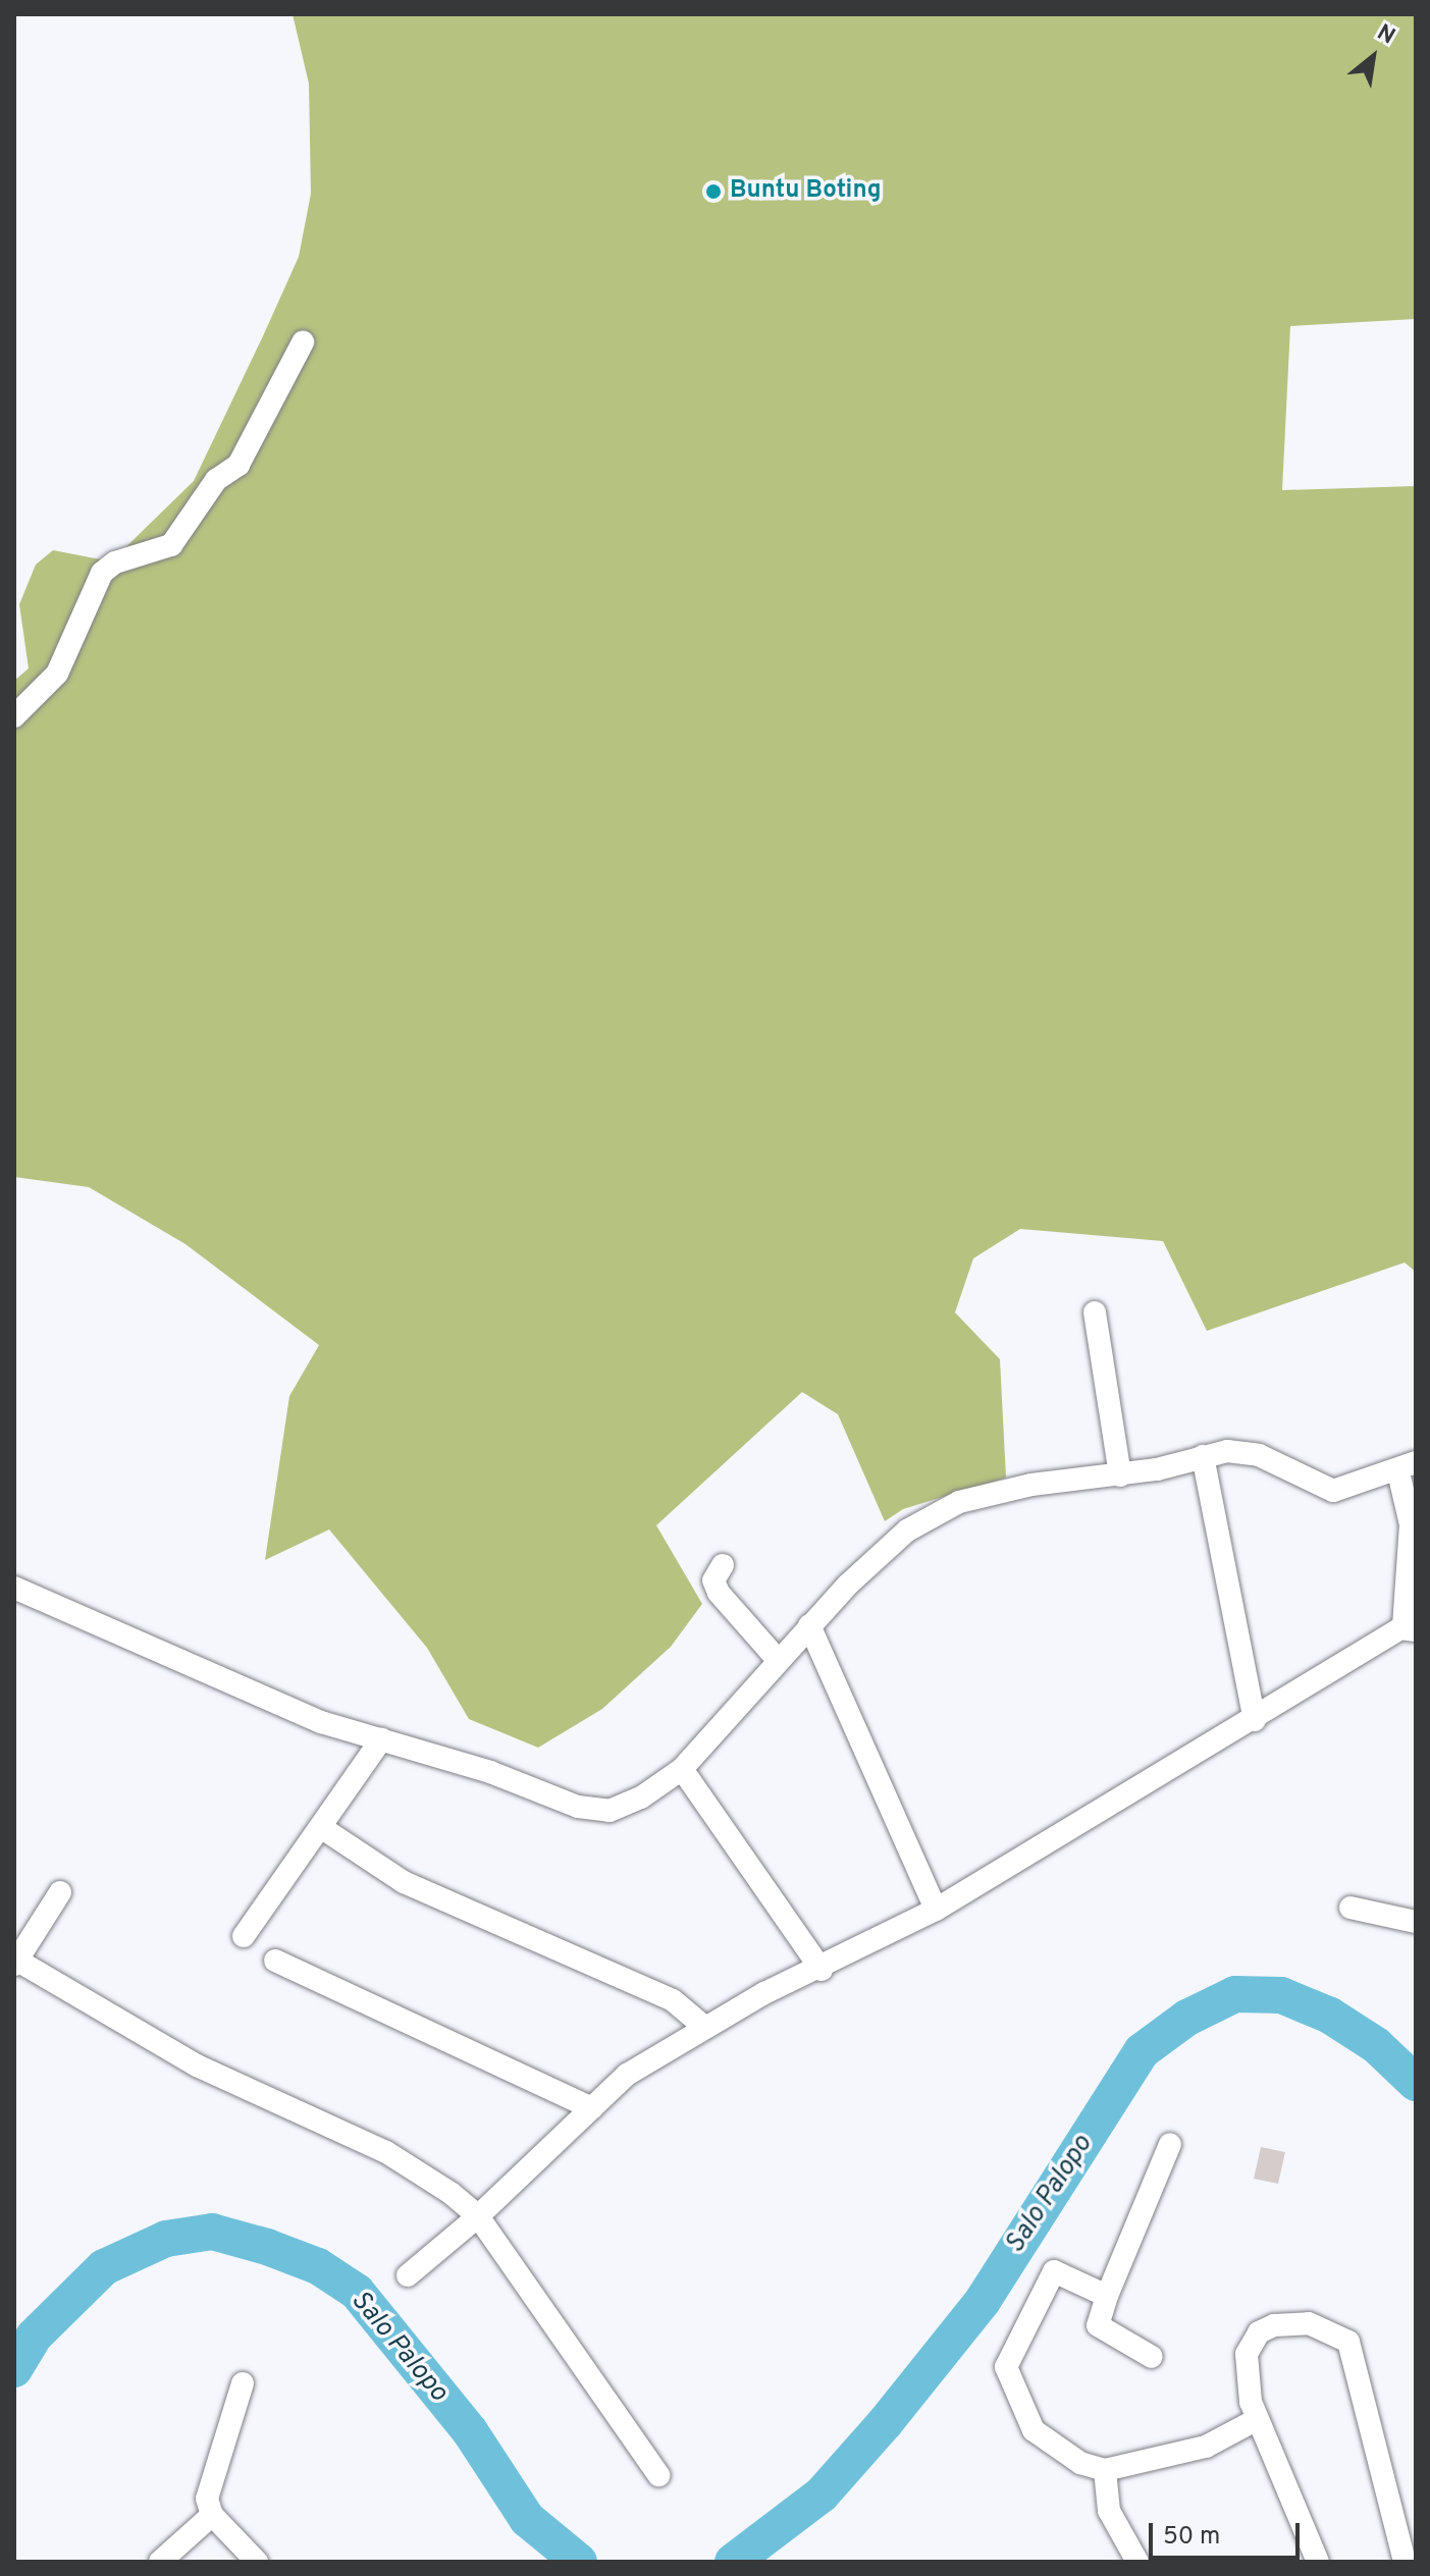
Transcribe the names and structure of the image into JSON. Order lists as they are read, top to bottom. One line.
{"water":["Salo Palopo"],"places":["Buntu Boting"],"scale_bar":"50 m","north":"top right"}
